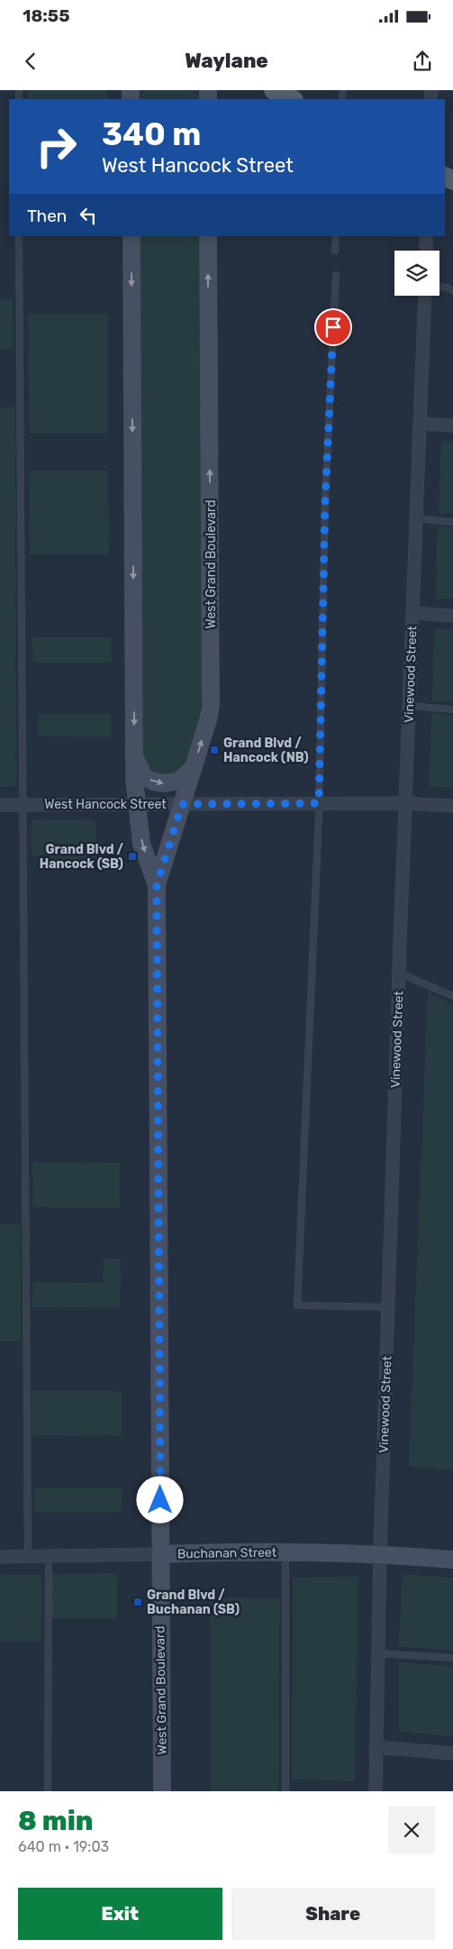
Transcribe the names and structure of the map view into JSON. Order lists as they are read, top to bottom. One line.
{"streets":{"main road":["West Grand Boulevard","Buchanan Street"],"street":["Vinewood Street","West Hancock Street"]},"crossings":[["West Grand Boulevard","West Hancock Street"],["West Grand Boulevard","Buchanan Street"],["Vinewood Street","West Hancock Street"],["Vinewood Street","Buchanan Street"]],"places":{"transit":["Grand Blvd / Hancock (NB)","Grand Blvd / Hancock (SB)","Grand Blvd / Buchanan (SB)"]},"page":{"status":"18:55","header":"Waylane","turn":["340 m","West Hancock Street"],"then":"Then","heading":["8 min","640 m · 19:03"],"buttons":["Exit","Share"]}}
